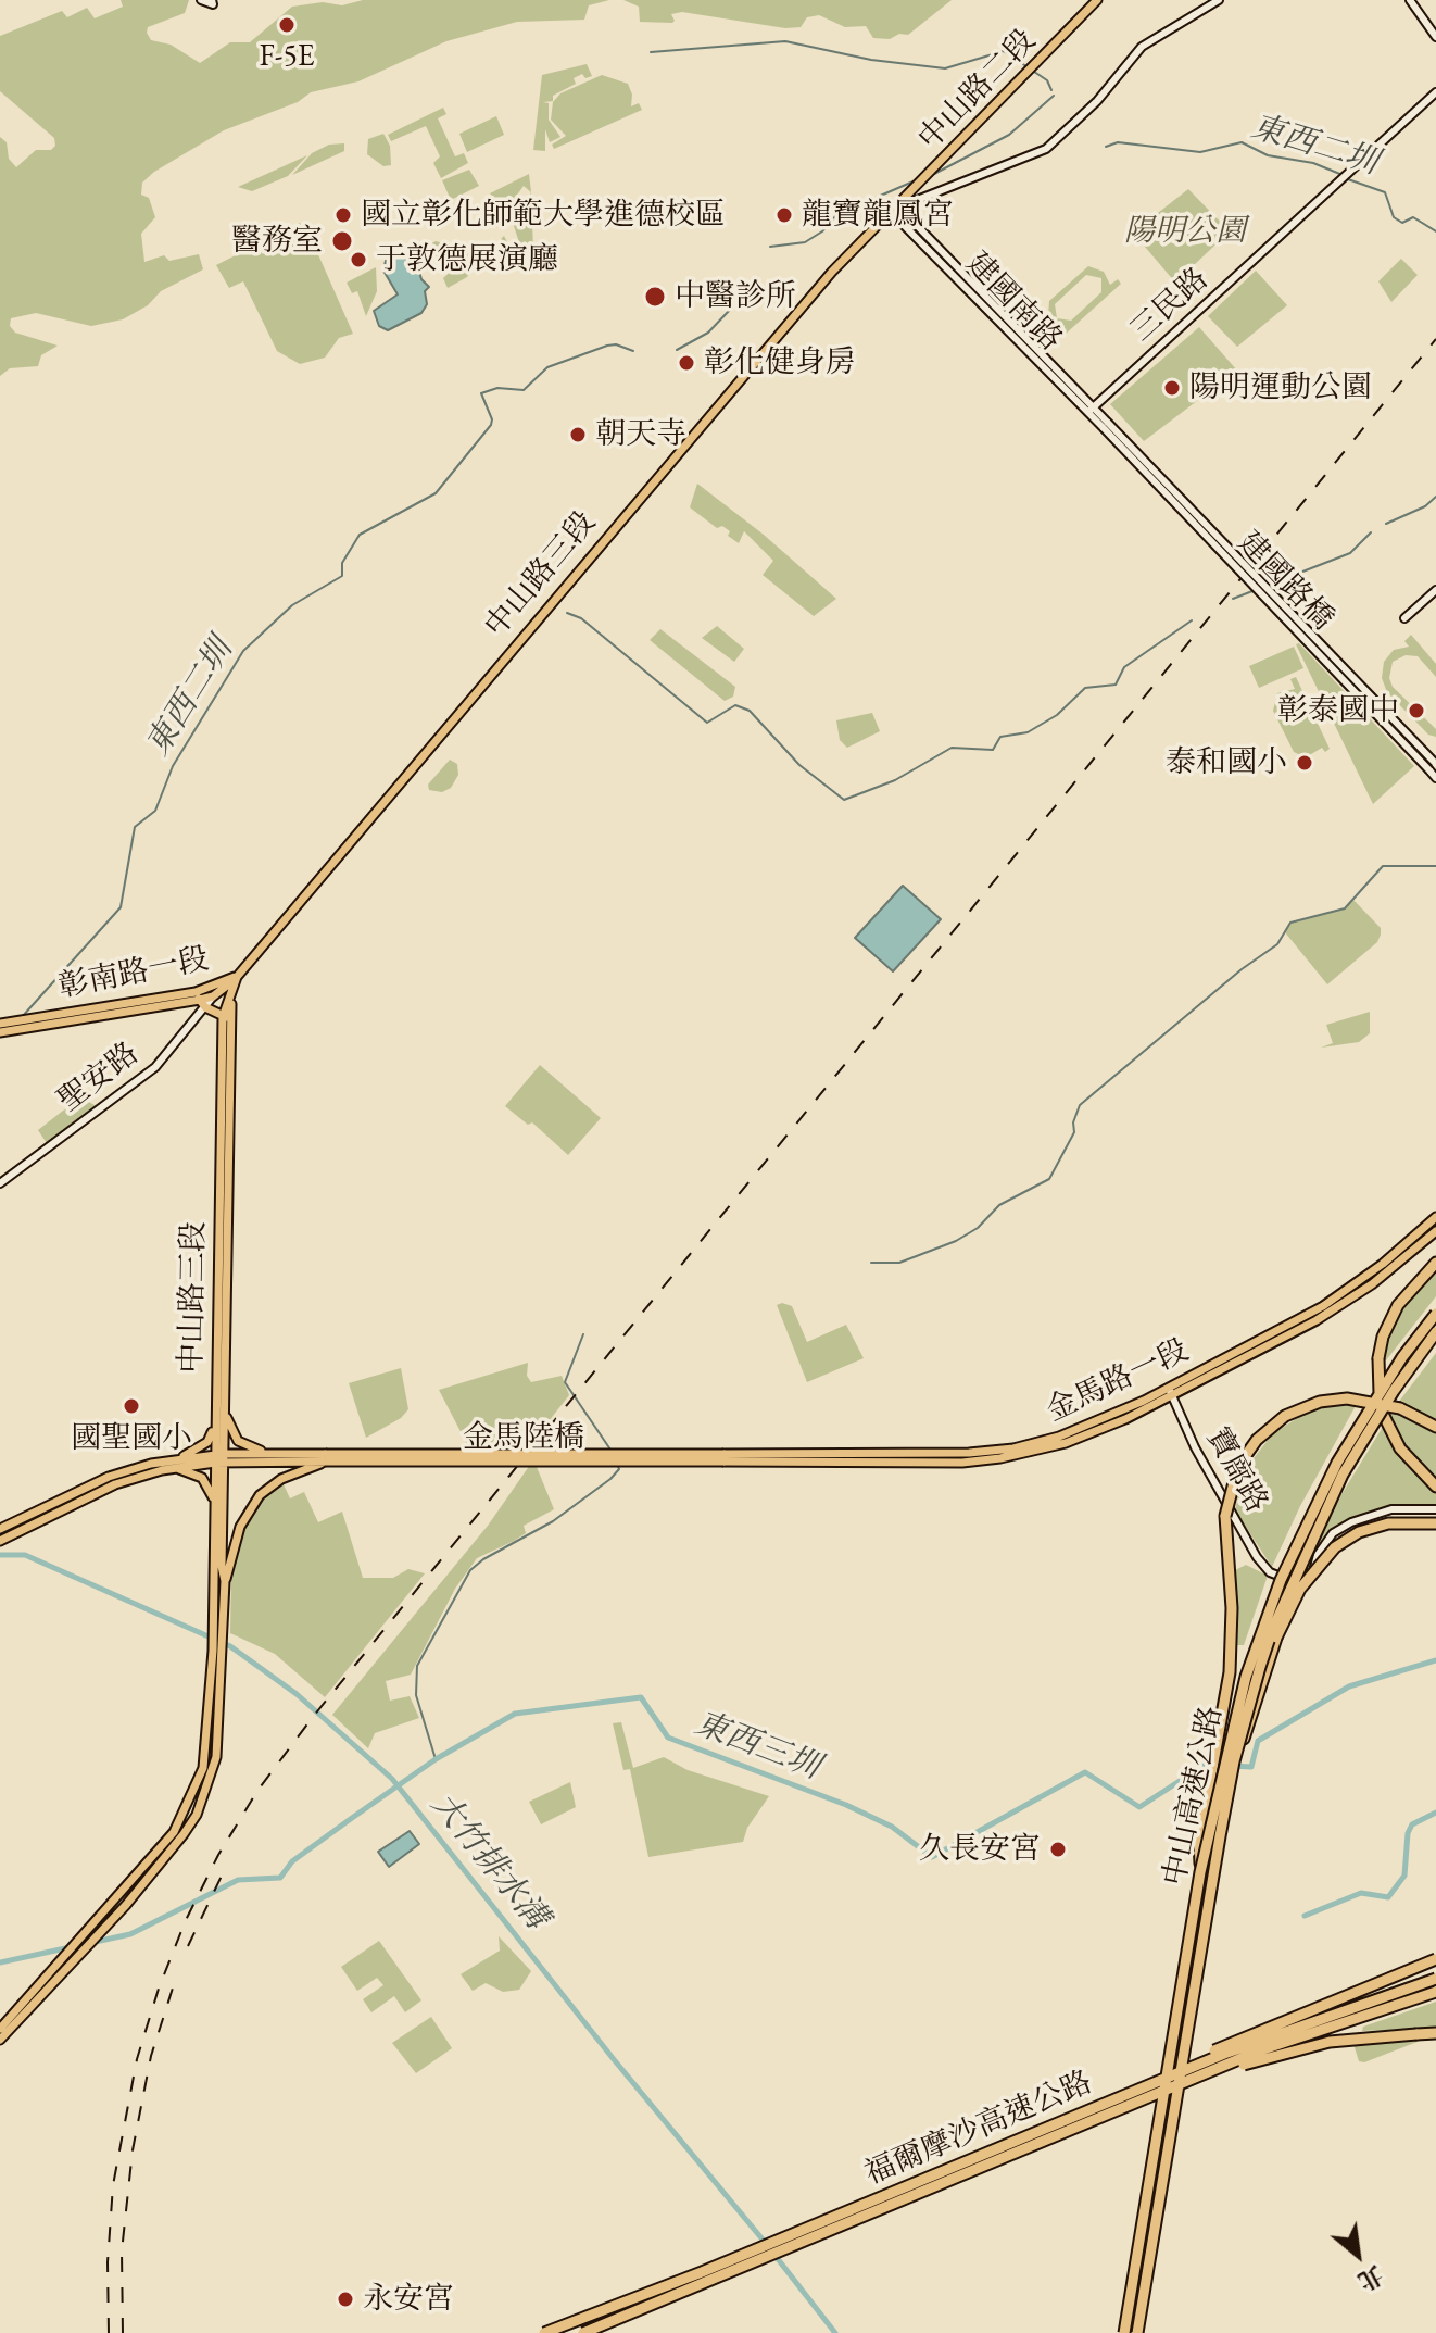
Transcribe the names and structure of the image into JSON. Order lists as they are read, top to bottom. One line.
{"streets":{"highway":["中山高速公路","福爾摩沙高速公路"],"main road":["中山路二段","中山路三段","彰南路一段","金馬路一段","金馬陸橋"],"street":["建國南路","三民路","建國路橋","聖安路","寶廍路"]},"crossings":[["中山路二段","建國南路"],["中山路二段","中山路三段"],["建國南路","三民路"],["建國南路","中山路三段"],["建國南路","建國路橋"],["中山路三段","彰南路一段"],["彰南路一段","聖安路"],["金馬路一段","金馬陸橋"],["金馬路一段","寶廍路"]],"water":["東西二圳","東西三圳","大竹排水溝"],"parks":["陽明公園"],"places":["F-5E","國立彰化師範大學進德校區","龍寶龍鳳宮","醫務室","于敦德展演廳","中醫診所","彰化健身房","陽明運動公園","朝天寺","彰泰國中","泰和國小","國聖國小","久長安宮","永安宮"],"north":"bottom right"}
